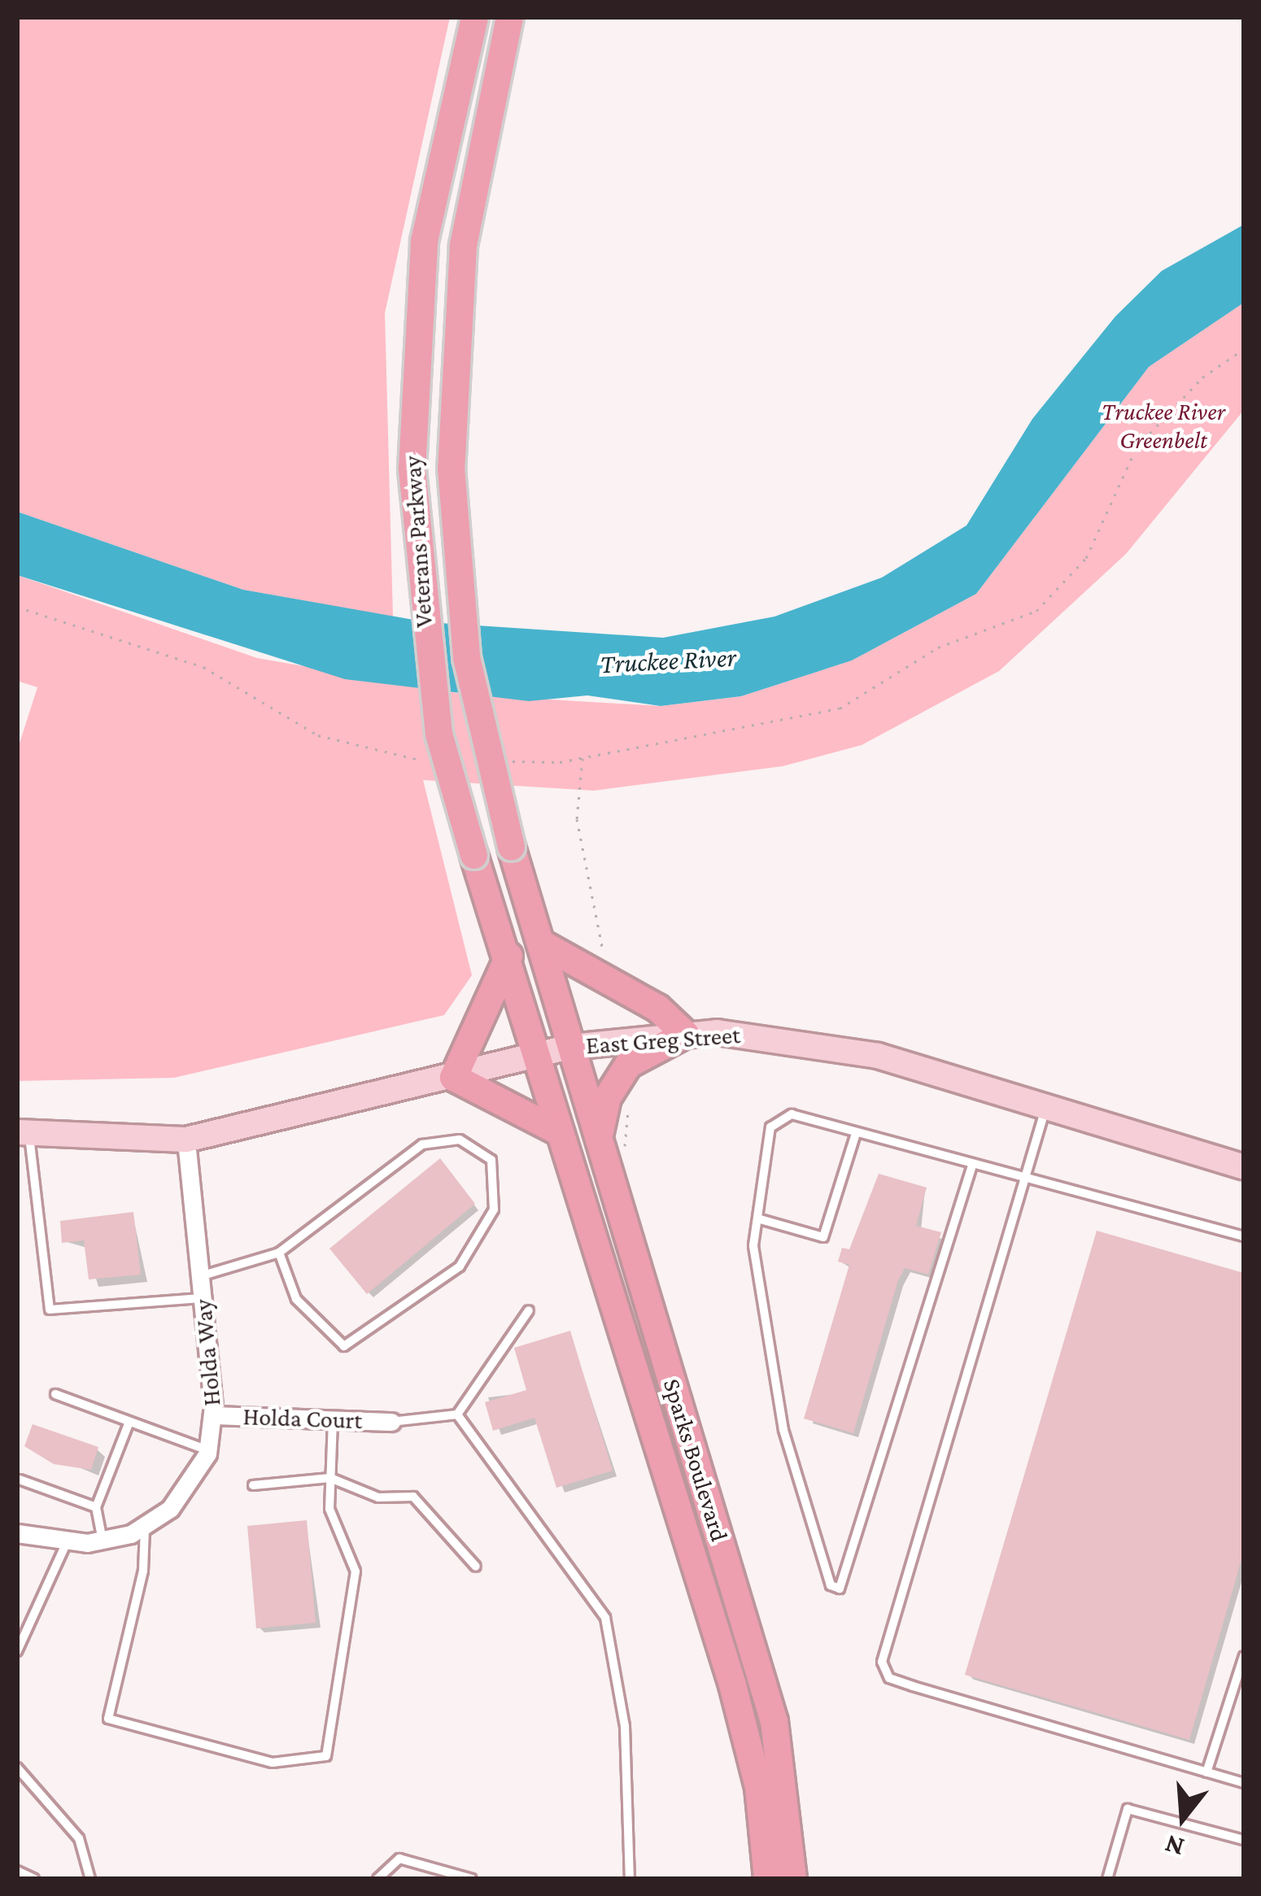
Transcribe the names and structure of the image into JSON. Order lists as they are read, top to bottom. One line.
{"streets":{"main road":["Veterans Parkway","East Greg Street","Sparks Boulevard"],"street":["Holda Way","Holda Court"]},"crossings":[["Veterans Parkway","East Greg Street"],["Veterans Parkway","Sparks Boulevard"],["East Greg Street","Holda Way"],["East Greg Street","Sparks Boulevard"],["Holda Way","Holda Court"]],"water":["Truckee River"],"parks":["Truckee River Greenbelt"],"north":"bottom"}
